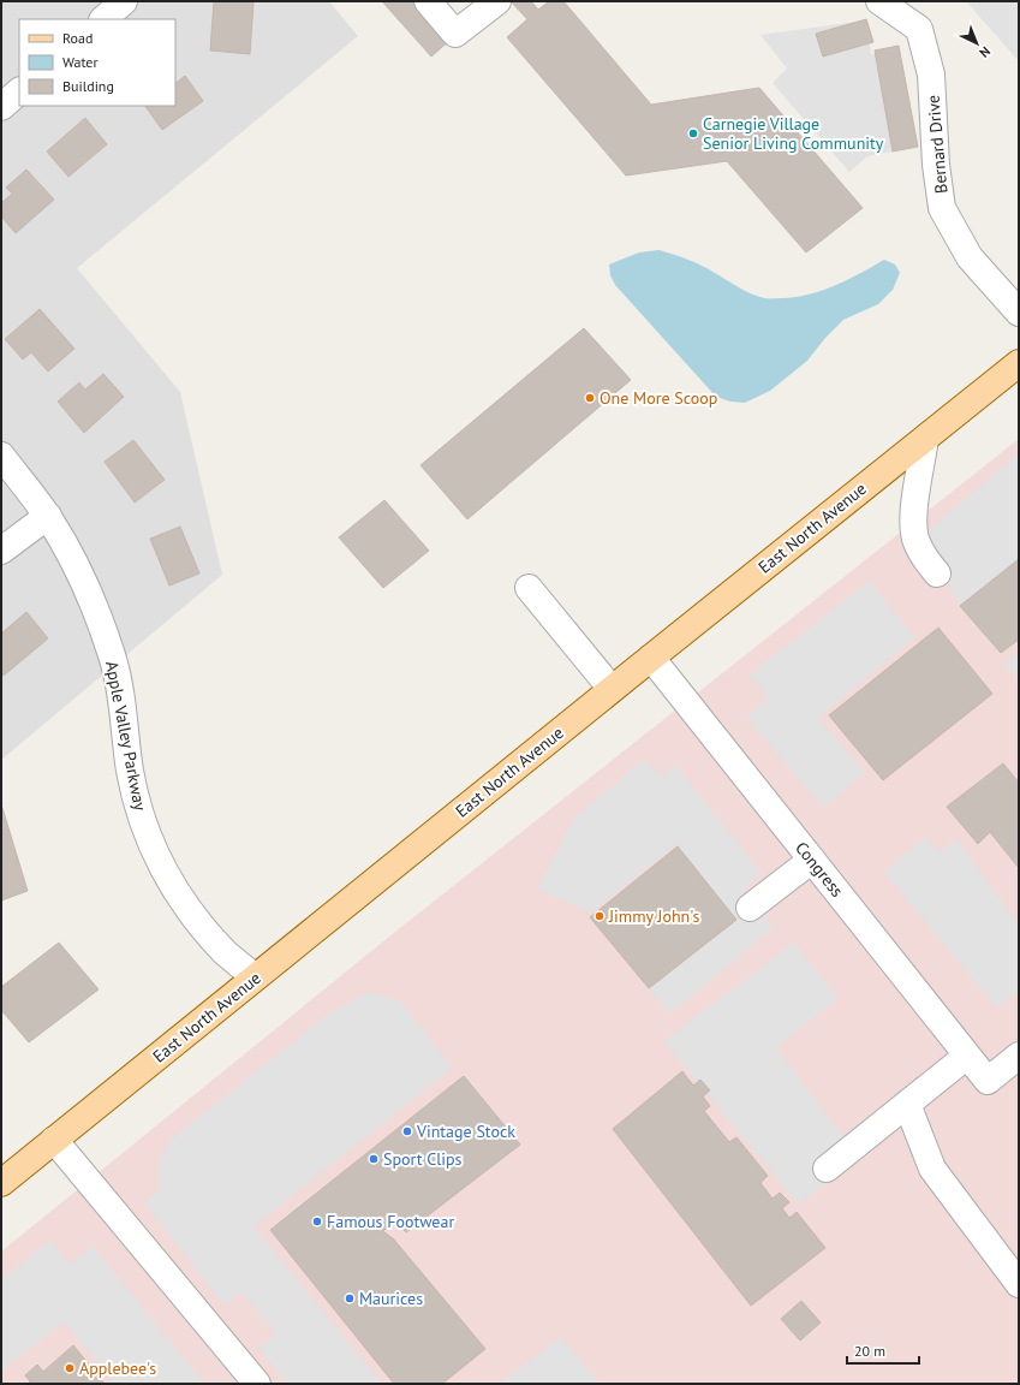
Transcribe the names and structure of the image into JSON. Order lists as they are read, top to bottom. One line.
{"streets":{"main road":["East North Avenue"],"street":["Bernard Drive","Apple Valley Parkway","Congress"]},"crossings":[["East North Avenue","Apple Valley Parkway"],["East North Avenue","Congress"]],"places":["Carnegie Village Senior Living Community","One More Scoop","Jimmy John's","Vintage Stock","Sport Clips","Famous Footwear","Maurices","Applebee's"],"legend":["Road","Water","Building"],"scale_bar":"20 m","north":"bottom right"}
